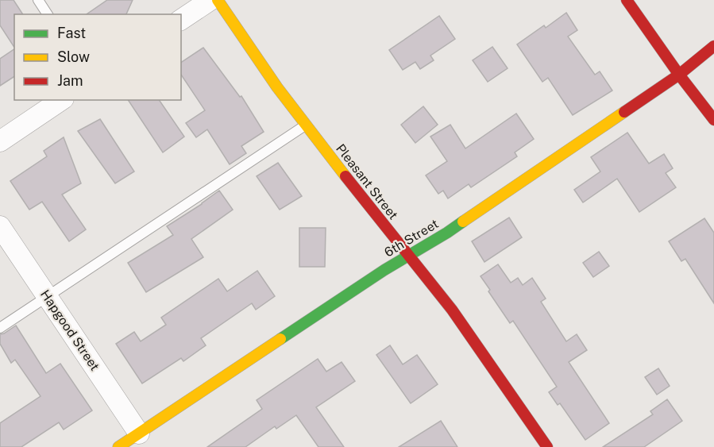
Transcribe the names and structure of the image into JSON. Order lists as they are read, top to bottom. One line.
{"streets":{"street":["Pleasant Street","6th Street","Hapgood Street"]},"crossings":[["Pleasant Street","6th Street"],["6th Street","Hapgood Street"]],"legend":["Fast","Slow","Jam"]}
